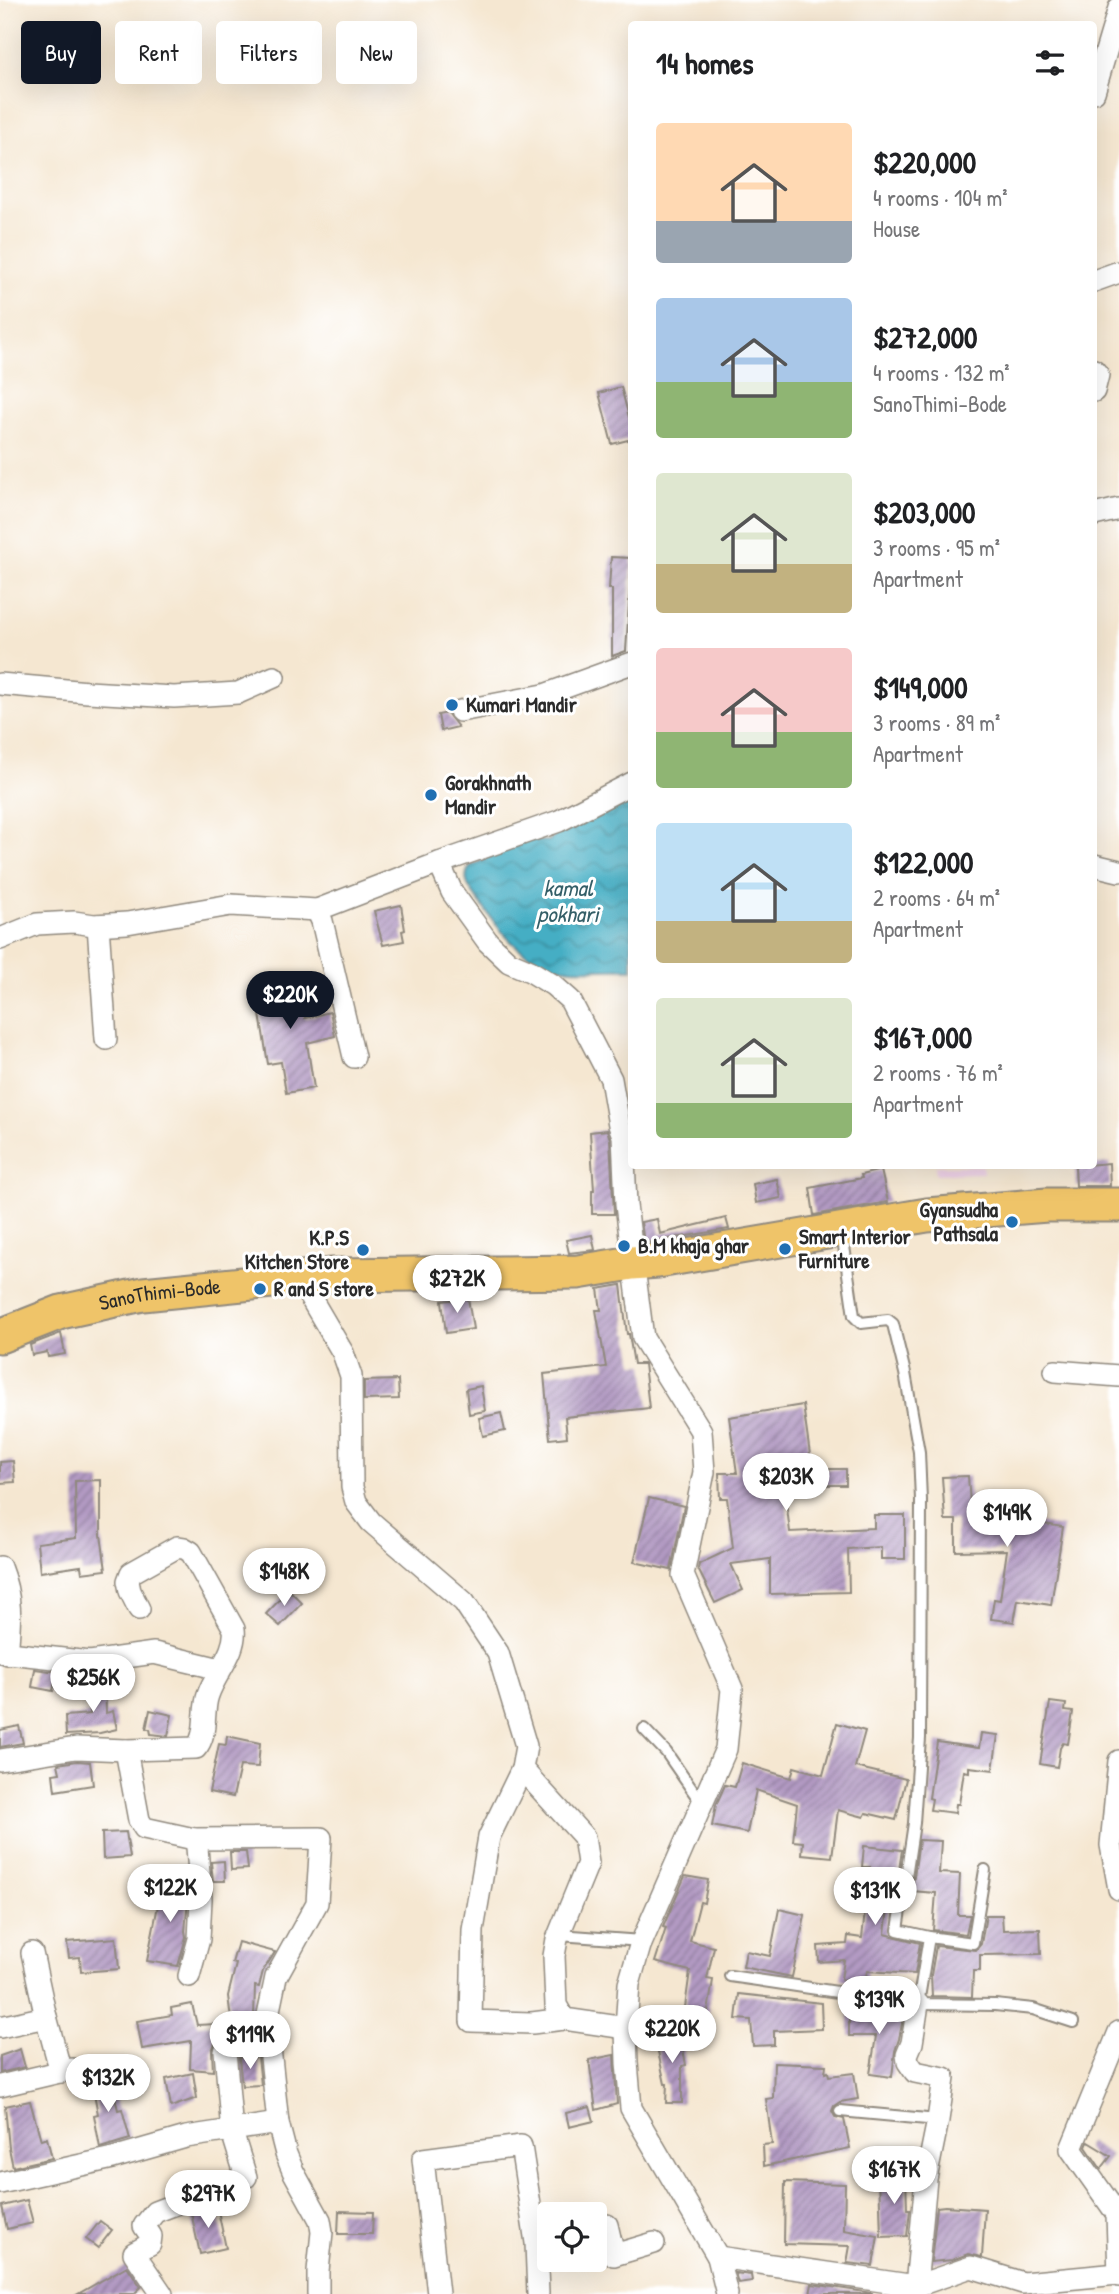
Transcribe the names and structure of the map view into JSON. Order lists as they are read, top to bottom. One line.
{"streets":{"main road":["SanoThimi-Bode"]},"water":["kamal pokhari"],"places":["Kumari Mandir","Gorakhnath Mandir","Gyansudha Pathsala","B.M khaja ghar","Smart Interior Furniture","K.P.S Kitchen Store","R and S store"],"page":{"chip":["Buy","Rent","Filters","New"],"heading":"14 homes","list":[{"name":"$220,000","note":"4 rooms · 104 m² · House"},{"name":"$272,000","note":"4 rooms · 132 m² · SanoThimi-Bode"},{"name":"$203,000","note":"3 rooms · 95 m² · Apartment"},{"name":"$149,000","note":"3 rooms · 89 m² · Apartment"},{"name":"$122,000","note":"2 rooms · 64 m² · Apartment"},{"name":"$167,000","note":"2 rooms · 76 m² · Apartment"}],"price":["$220K","$272K","$203K","$149K","$148K","$256K","$122K","$131K","$139K","$220K","$119K","$132K","$167K","$297K"]}}
